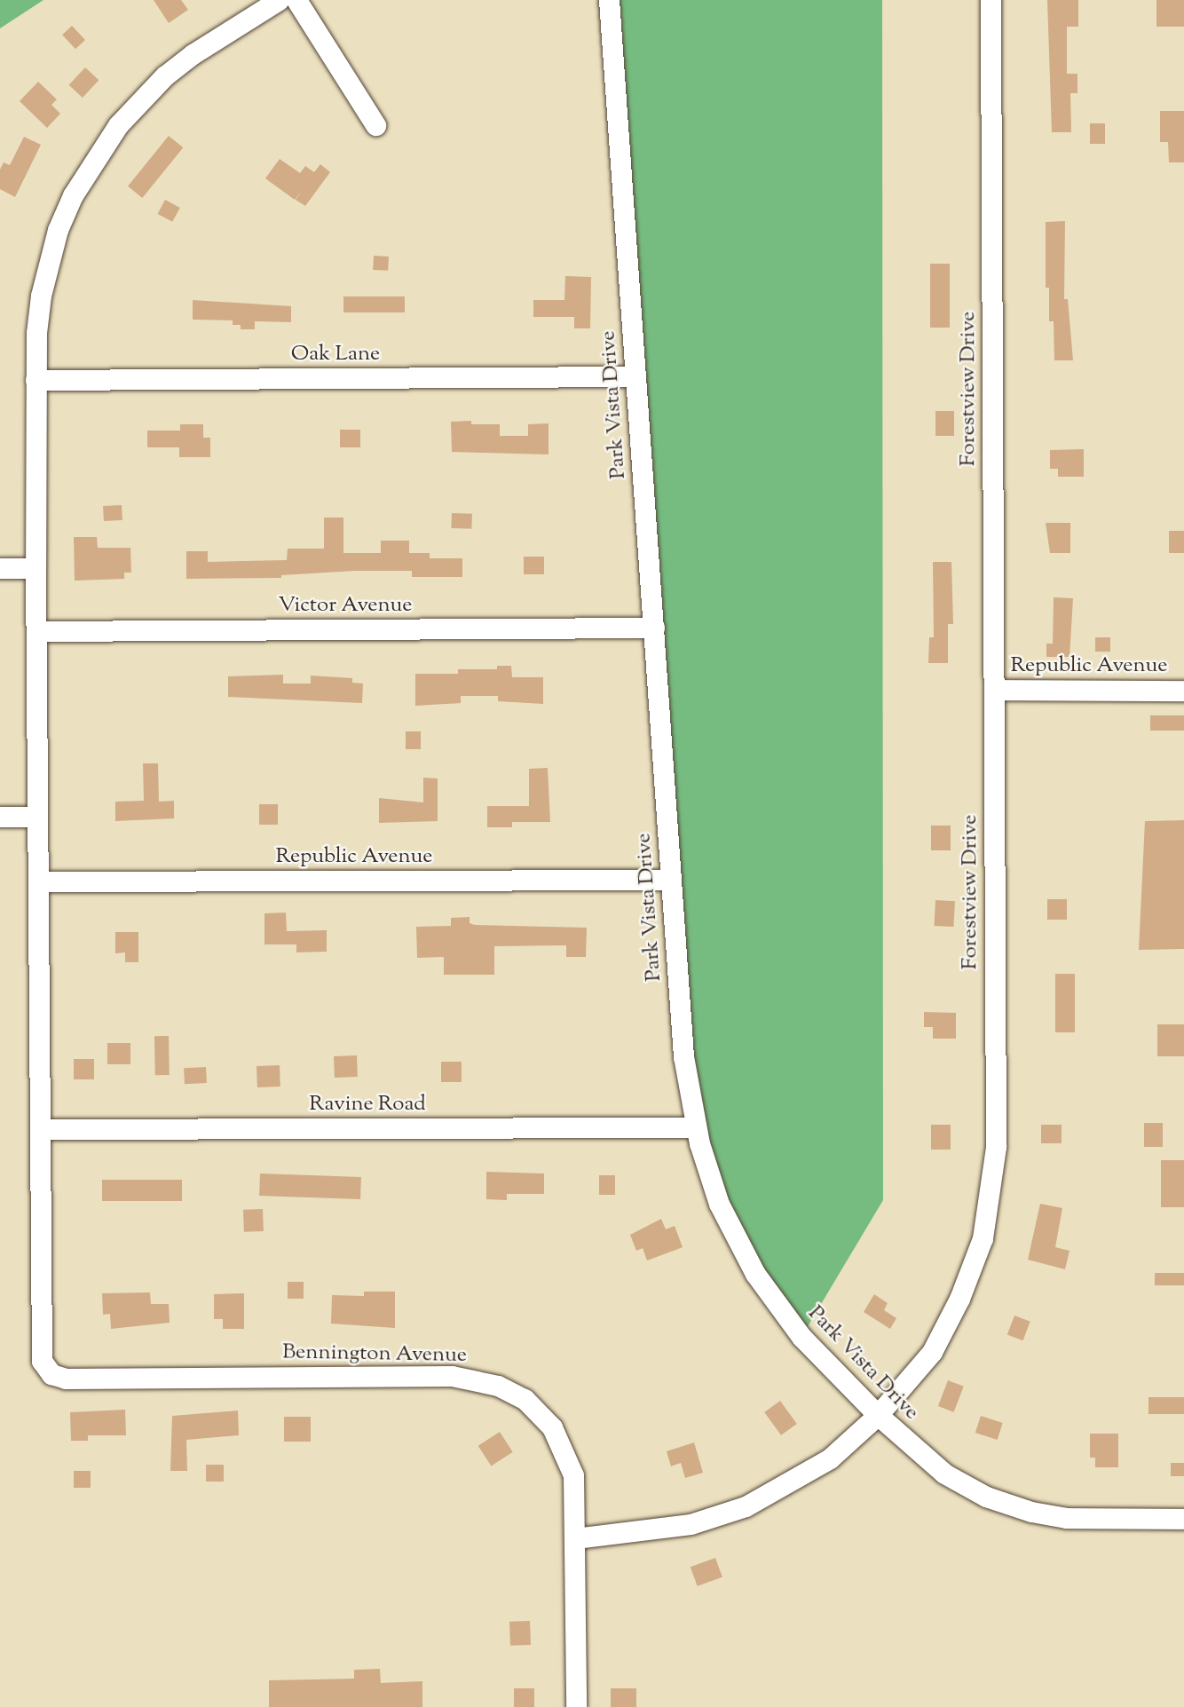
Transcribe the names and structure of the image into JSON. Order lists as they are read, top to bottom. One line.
{"streets":{"street":["Oak Lane","Forestview Drive","Park Vista Drive","Victor Avenue","Republic Avenue","Ravine Road","Bennington Avenue"]},"crossings":[["Oak Lane","Park Vista Drive"],["Forestview Drive","Park Vista Drive"],["Forestview Drive","Republic Avenue"],["Forestview Drive","Bennington Avenue"],["Park Vista Drive","Victor Avenue"],["Park Vista Drive","Republic Avenue"],["Park Vista Drive","Ravine Road"],["Ravine Road","Bennington Avenue"]]}
